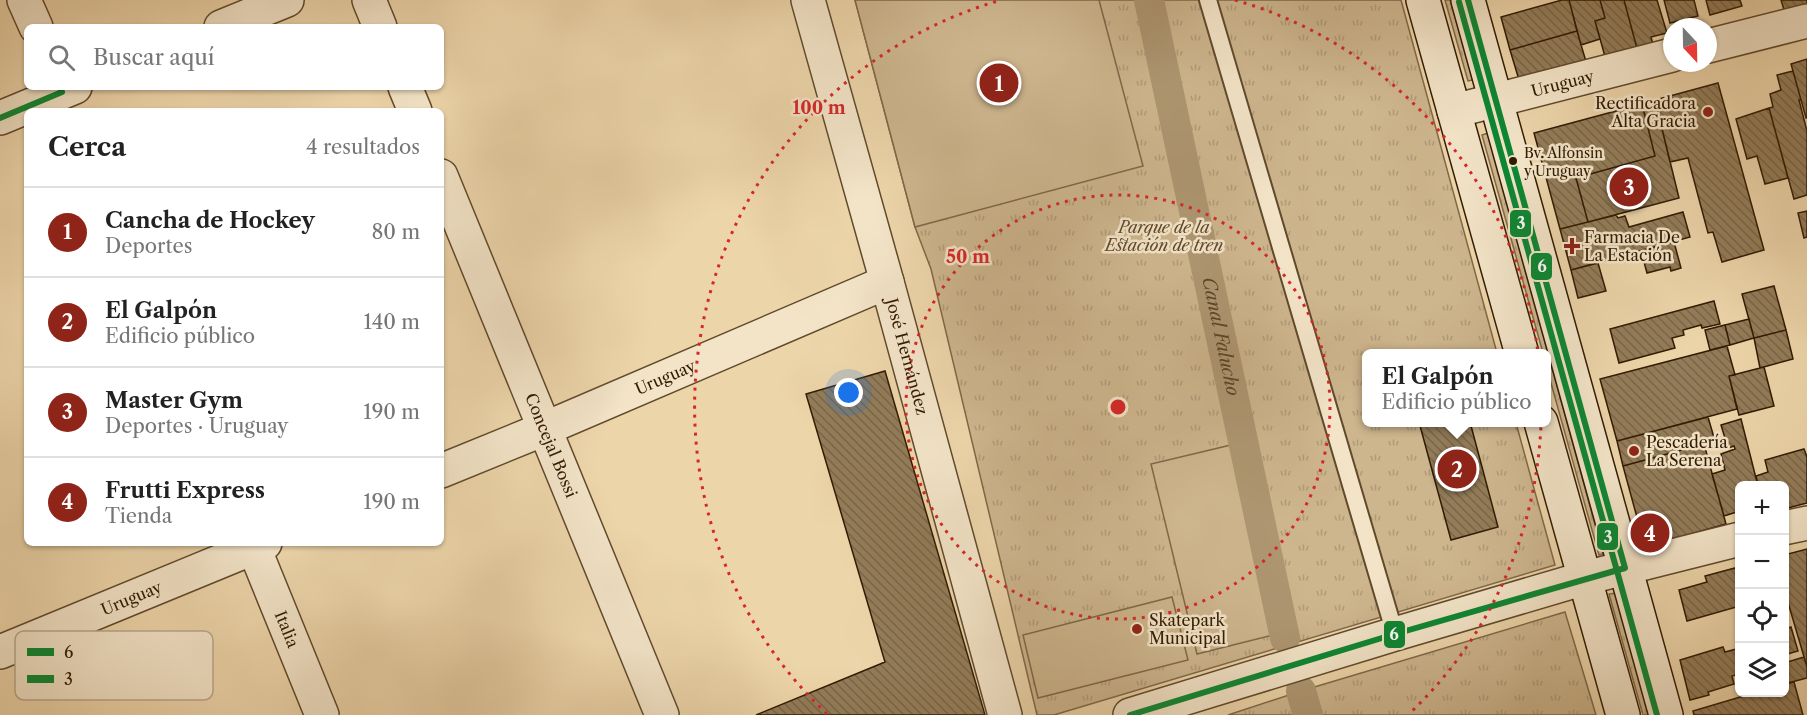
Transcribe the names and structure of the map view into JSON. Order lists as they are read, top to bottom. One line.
{"streets":{"street":["Uruguay","José Hernández","Concejal Bossi","Italia"]},"crossings":[["Uruguay","José Hernández"],["Uruguay","Concejal Bossi"]],"water":["Canal Falucho"],"parks":["Parque de la Estación de tren"],"places":{"other":["Rectificadora Alta Gracia","Bv. Alfonsin y Uruguay","Pescadería La Serena","Skatepark Municipal"],"health":["Farmacia De La Estación"]},"lines":["transit line 6","transit line 3"],"legend":["6","3"],"north":"bottom","page":{"search":"Buscar aquí","pins":["1","3","2","4"],"heading":["Cerca","4 resultados"],"list":[{"mark":"1","name":"Cancha de Hockey","note":"Deportes","value":"80 m"},{"mark":"2","name":"El Galpón","note":"Edificio público","value":"140 m"},{"mark":"3","name":"Master Gym","note":"Deportes · Uruguay","value":"190 m"},{"mark":"4","name":"Frutti Express","note":"Tienda","value":"190 m"}],"popup":["El Galpón","Edificio público"],"map_buttons":["+","−"]},"rings":["100 m","50 m"]}
